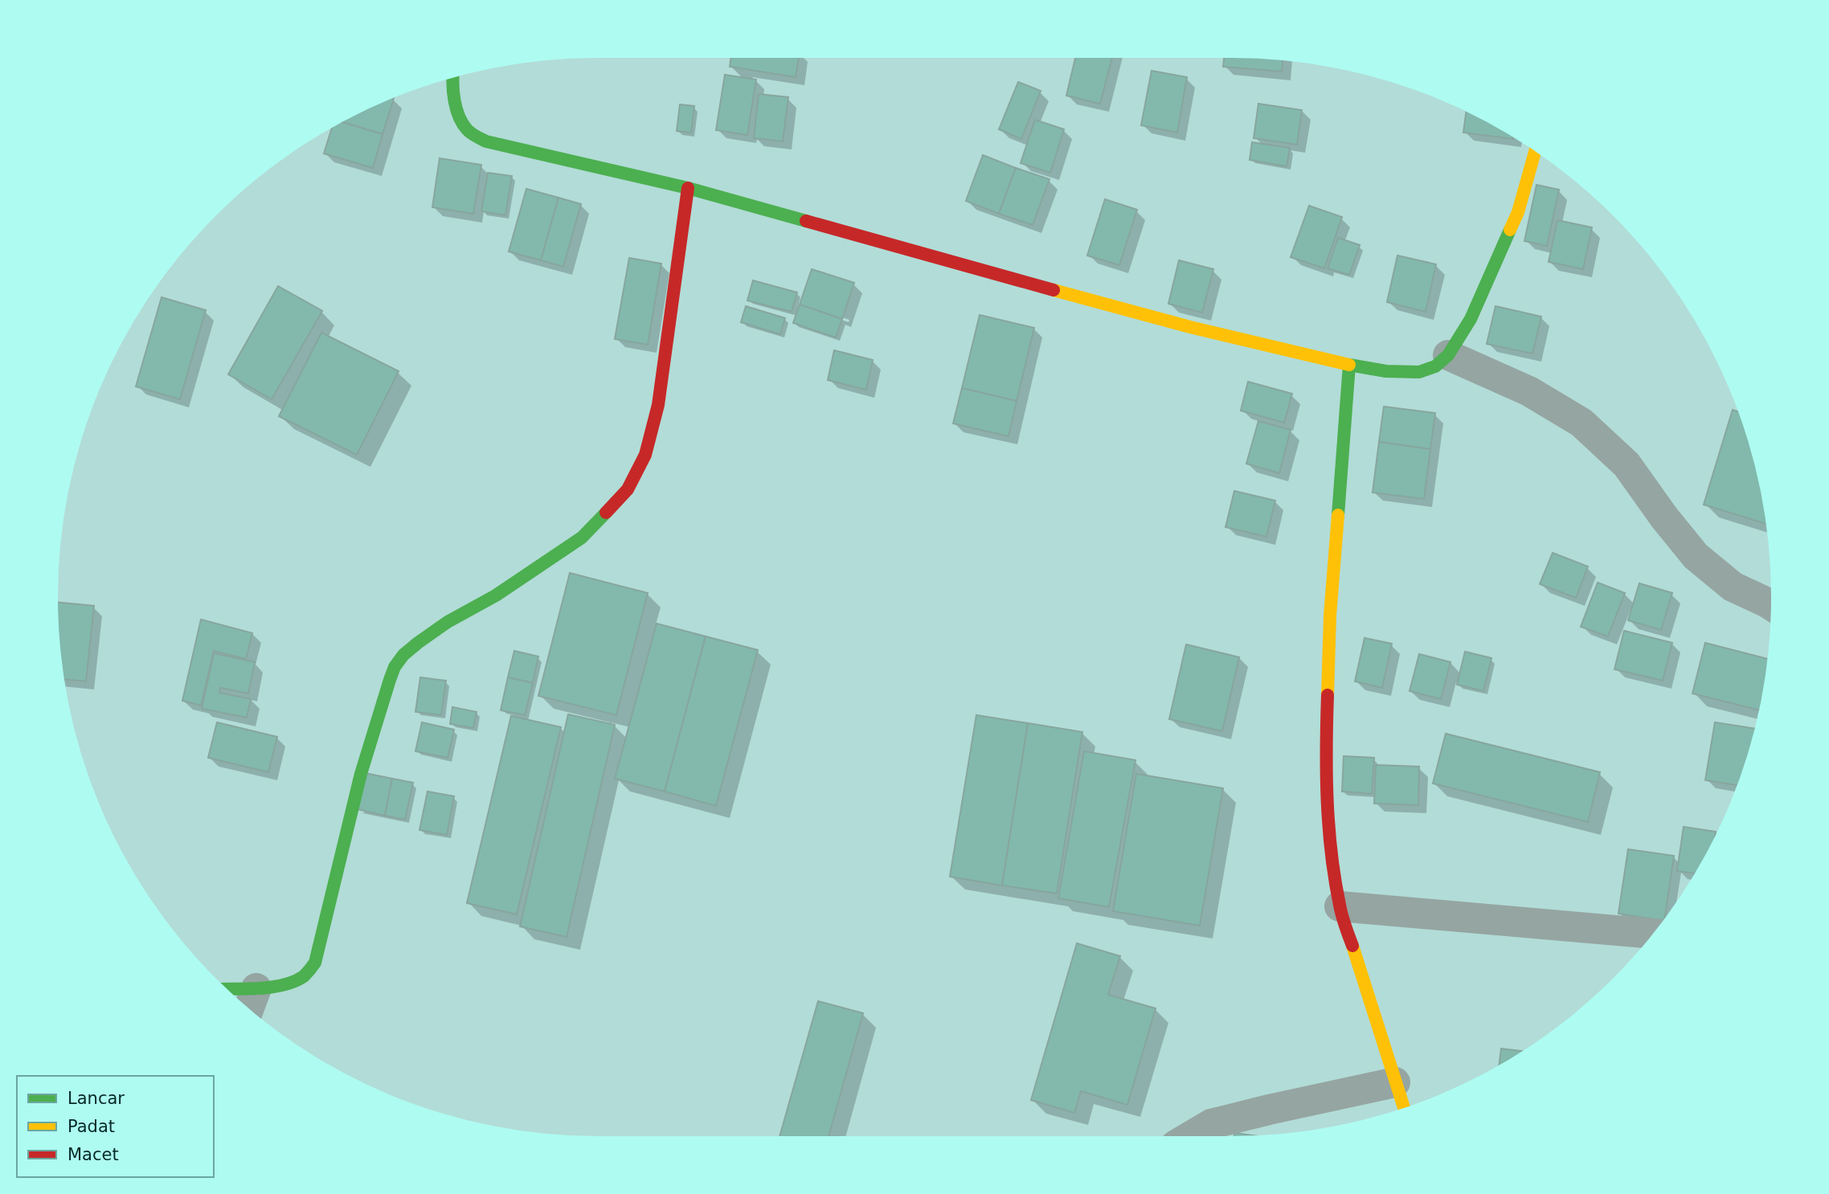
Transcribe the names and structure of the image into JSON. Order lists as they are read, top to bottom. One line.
{"legend":["Lancar","Padat","Macet"]}
